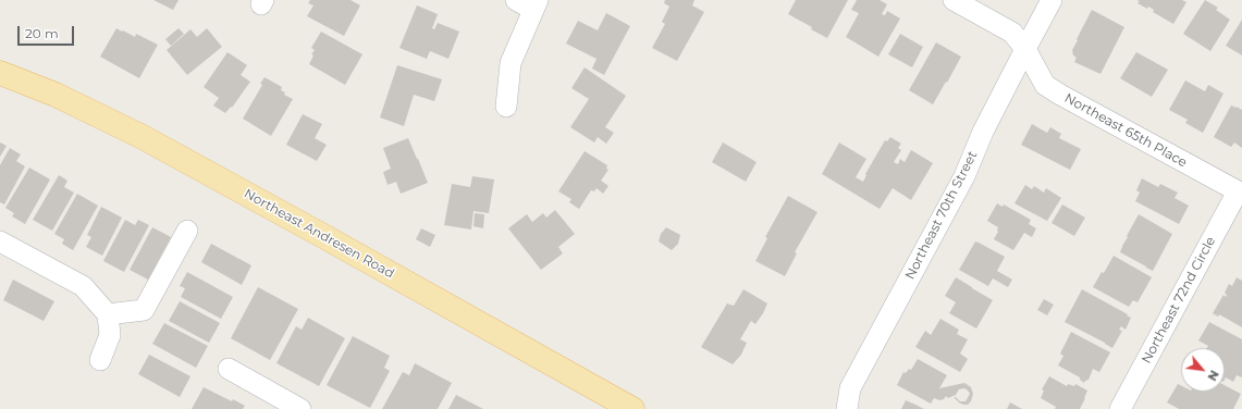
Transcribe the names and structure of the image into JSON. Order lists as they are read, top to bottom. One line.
{"streets":{"main road":["Northeast Andresen Road"],"street":["Northeast 65th Place","Northeast 70th Street","Northeast 72nd Circle"]},"crossings":[["Northeast 65th Place","Northeast 70th Street"],["Northeast 65th Place","Northeast 72nd Circle"]],"scale_bar":"20 m","north":"bottom right"}
